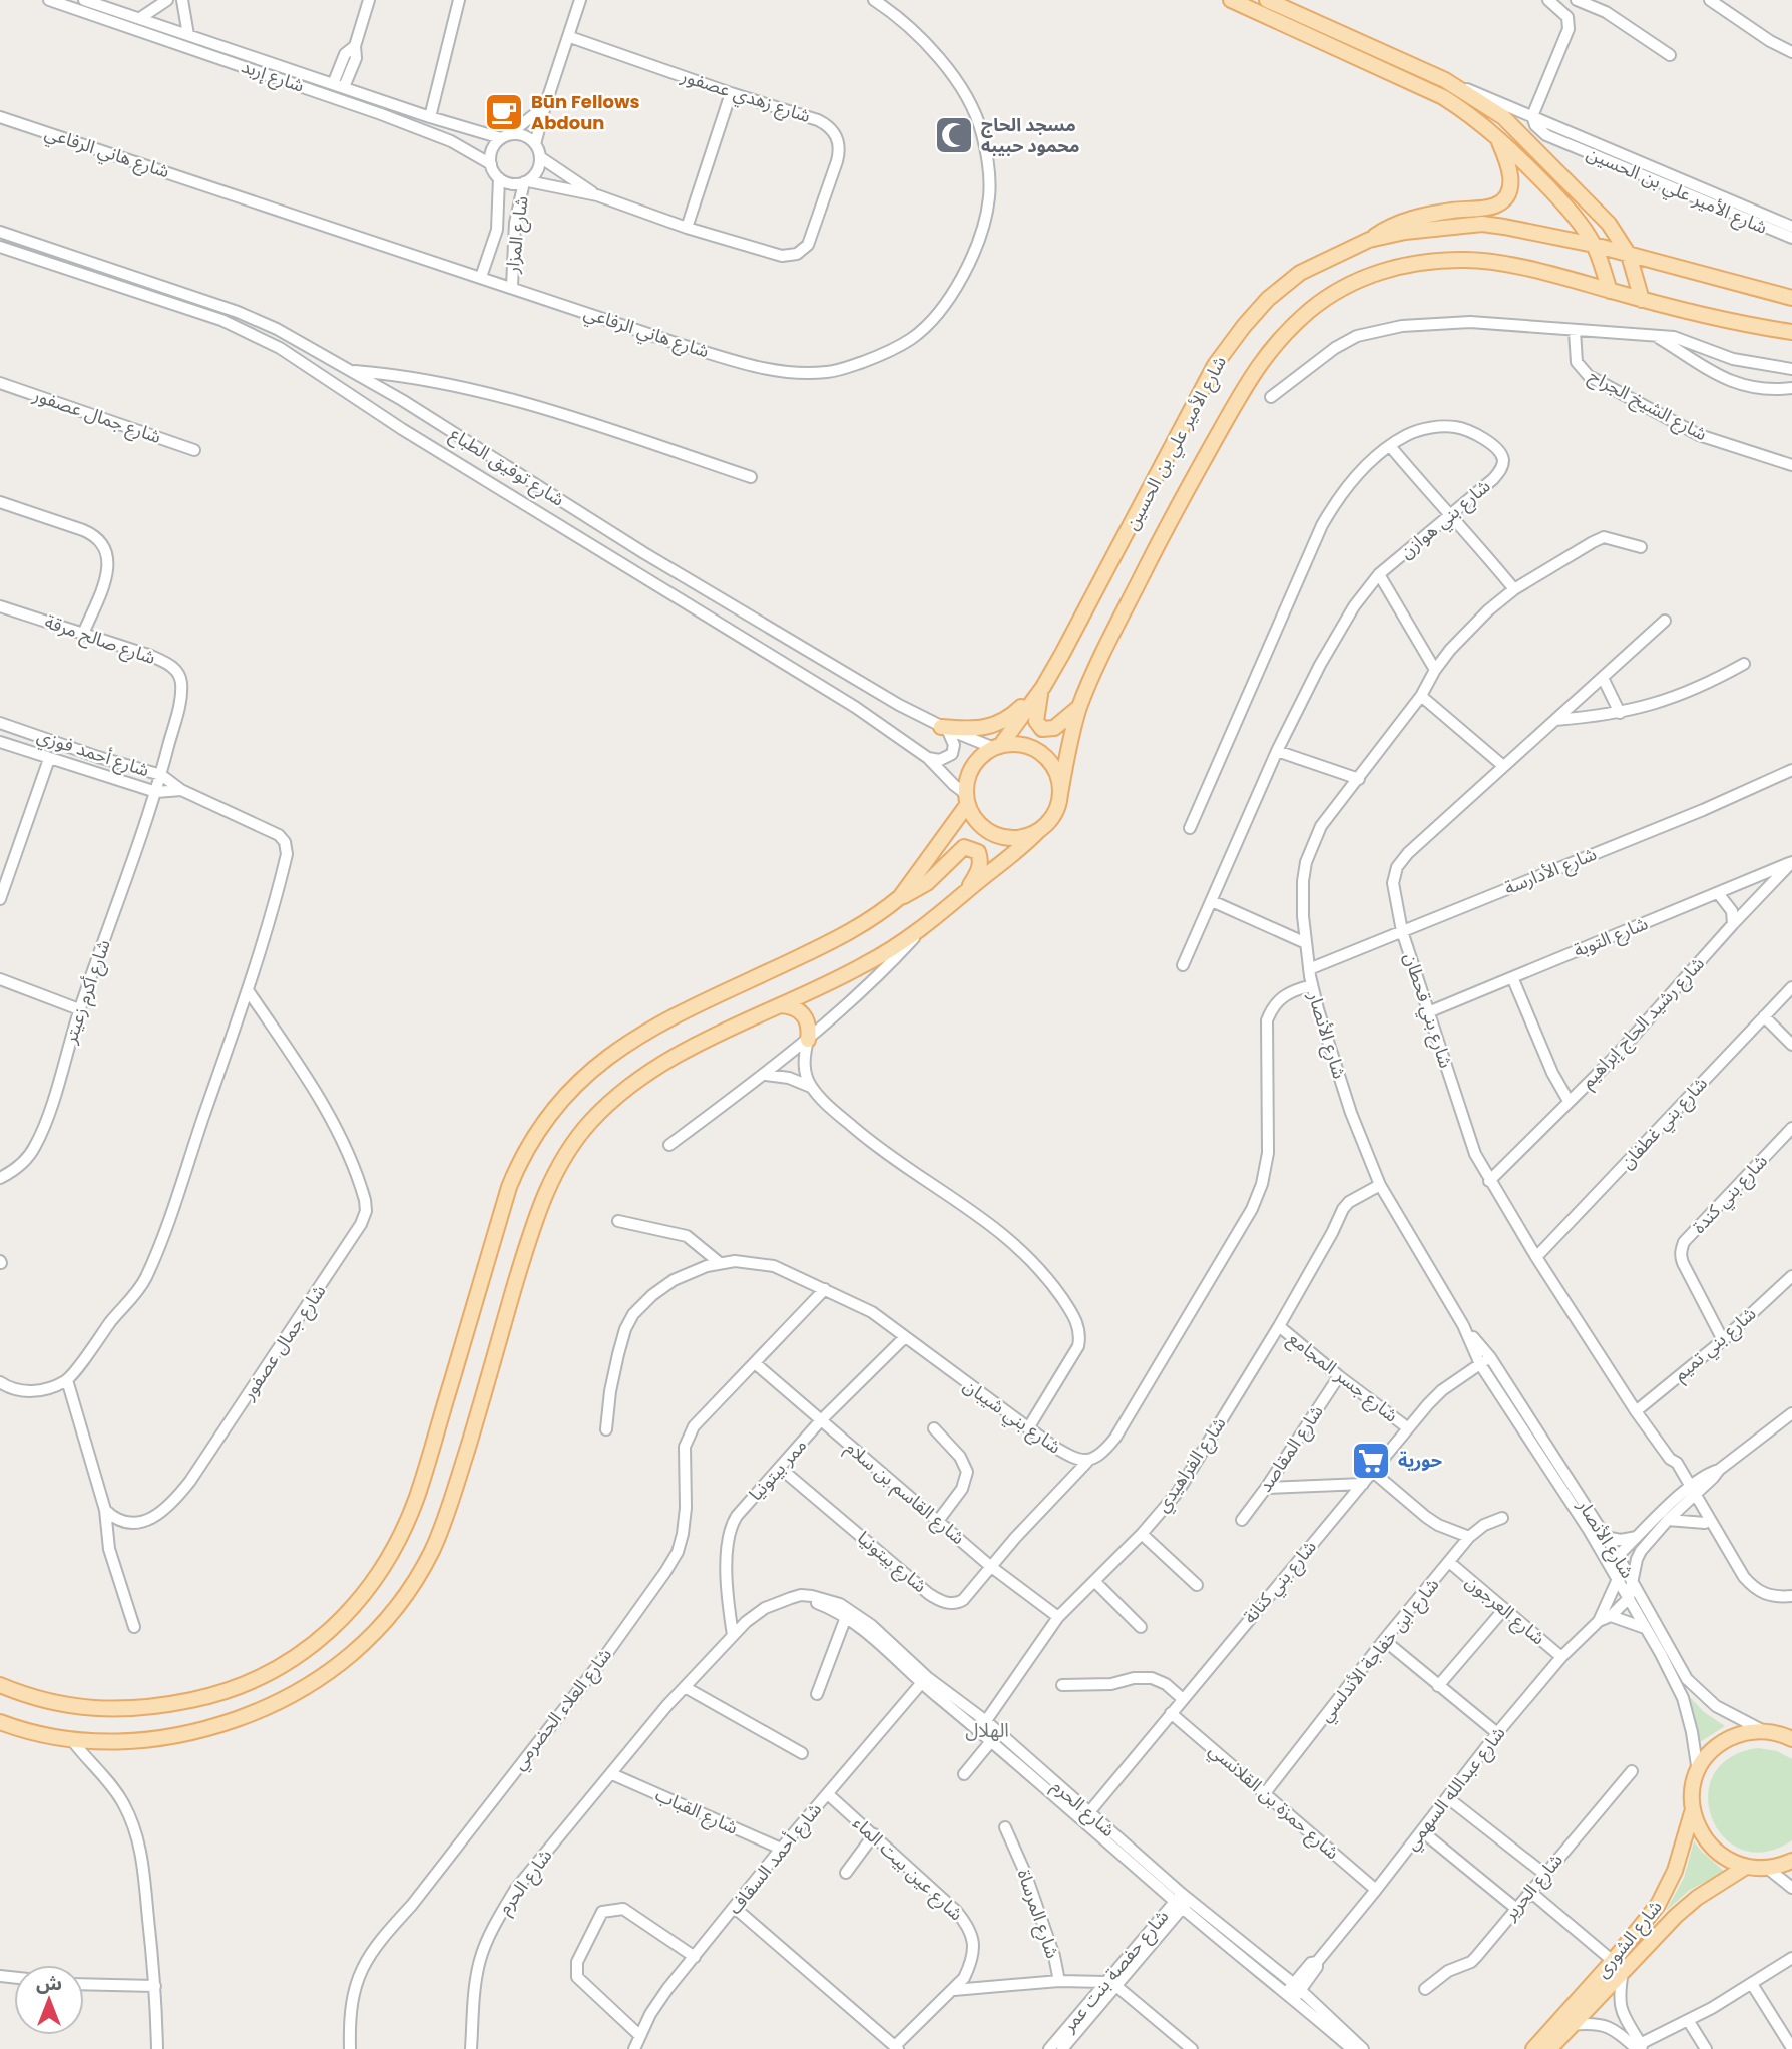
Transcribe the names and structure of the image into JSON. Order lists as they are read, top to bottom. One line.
{"streets":{"main road":["شارع الأمير علي بن الحسين","شارع الشورى"],"street":["شارع إربد","شارع زهدي عصفور","شارع هاني الرفاعي","شارع المزار","شارع الشيخ الجراح","شارع جمال عصفور","شارع توفيق الطباع","شارع بني هوازن","شارع صالح مرقة","شارع أحمد فوزي","شارع الأدارسة","شارع التوبة","شارع أكرم زعيتر","شارع بني قحطان","شارع رشيد الحاج إبراهيم","شارع الأنصار","شارع بني غطفان","شارع بني كندة","شارع بني تميم","شارع جسر المجامع","شارع بني شيبان","شارع المقاصد","شارع الفراهيدي","ممر بيتونيا","شارع القاسم بن سلام","شارع بيتونيا","شارع بني كنانة","شارع العرجون","شارع ابن خفاجة الأندلسي","شارع العلاء الحضرمي","شارع عبدالله السهمي","شارع حمزة بن القلانسي","شارع الحرم","شارع القباب","شارع أحمد السقاف","شارع عين بيت الماء","شارع الحرير","شارع المرساة","شارع حفصة بنت عمر"]},"crossings":[["شارع إربد","شارع زهدي عصفور"],["شارع إربد","شارع المزار"],["شارع زهدي عصفور","شارع المزار"],["شارع هاني الرفاعي","شارع المزار"],["شارع الأمير علي بن الحسين","شارع توفيق الطباع"],["شارع جمال عصفور","شارع أحمد فوزي"],["شارع صالح مرقة","شارع أحمد فوزي"],["شارع صالح مرقة","شارع أكرم زعيتر"],["شارع أحمد فوزي","شارع أكرم زعيتر"],["شارع الأدارسة","شارع بني قحطان"],["شارع الأدارسة","شارع الأنصار"],["شارع التوبة","شارع بني قحطان"],["شارع التوبة","شارع رشيد الحاج إبراهيم"],["شارع بني قحطان","شارع رشيد الحاج إبراهيم"],["شارع بني قحطان","شارع بني غطفان"],["شارع بني قحطان","شارع بني تميم"],["شارع الأنصار","شارع الفراهيدي"],["شارع الأنصار","شارع بني كنانة"],["شارع الأنصار","شارع عبدالله السهمي"],["شارع الأنصار","شارع الشورى"],["شارع بني كندة","شارع بني تميم"],["شارع جسر المجامع","شارع المقاصد"],["شارع جسر المجامع","شارع الفراهيدي"],["شارع جسر المجامع","شارع بني كنانة"],["شارع بني شيبان","ممر بيتونيا"],["شارع بني شيبان","شارع بيتونيا"],["شارع بني شيبان","شارع العلاء الحضرمي"],["شارع الفراهيدي","شارع القاسم بن سلام"],["شارع الفراهيدي","شارع الحرم"],["ممر بيتونيا","شارع القاسم بن سلام"],["ممر بيتونيا","شارع بيتونيا"],["ممر بيتونيا","شارع الحرم"],["شارع القاسم بن سلام","شارع بيتونيا"],["شارع القاسم بن سلام","شارع العلاء الحضرمي"],["شارع بني كنانة","شارع حمزة بن القلانسي"],["شارع بني كنانة","شارع الحرم"],["شارع العرجون","شارع ابن خفاجة الأندلسي"],["شارع العرجون","شارع عبدالله السهمي"],["شارع ابن خفاجة الأندلسي","شارع حمزة بن القلانسي"],["شارع عبدالله السهمي","شارع حمزة بن القلانسي"],["شارع عبدالله السهمي","شارع الحرم"],["شارع الحرم","شارع القباب"],["شارع الحرم","شارع أحمد السقاف"],["شارع الحرم","شارع حفصة بنت عمر"],["شارع القباب","شارع أحمد السقاف"],["شارع أحمد السقاف","شارع عين بيت الماء"],["شارع عين بيت الماء","شارع المرساة"]],"districts":["الهلال"],"places":{"cafe":["Būn Fellows Abdoun"],"mosque":["مسجد الحاج محمود حبيبه"],"supermarket":["حورية"]},"north":"top"}
